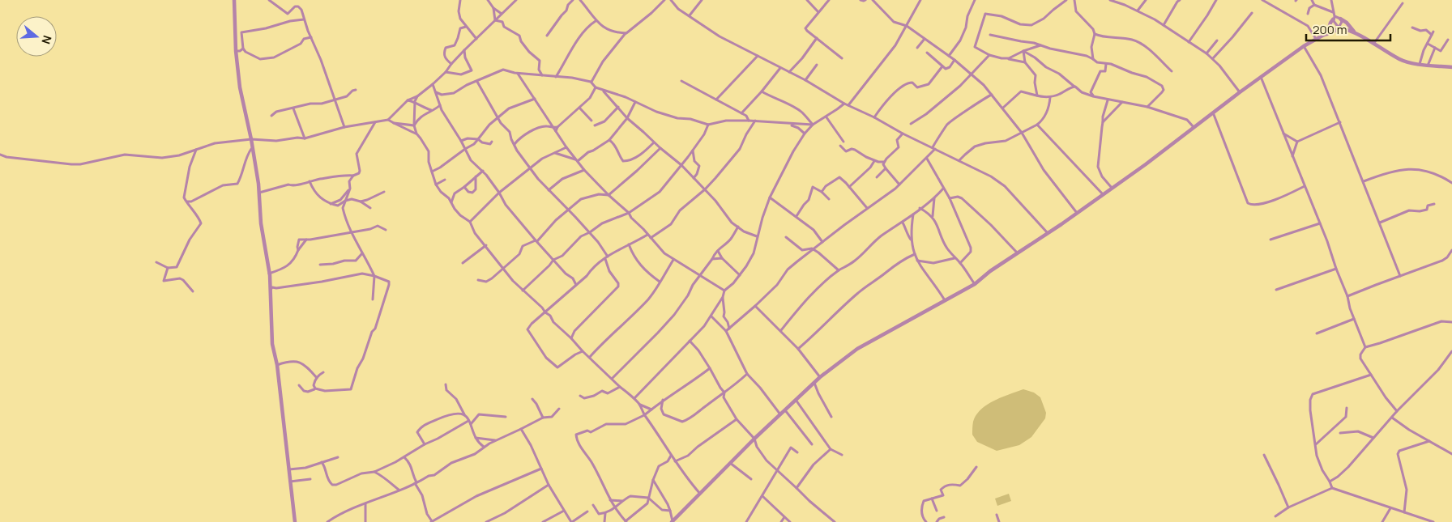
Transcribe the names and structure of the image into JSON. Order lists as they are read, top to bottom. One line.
{"scale_bar":"200 m","north":"right"}
